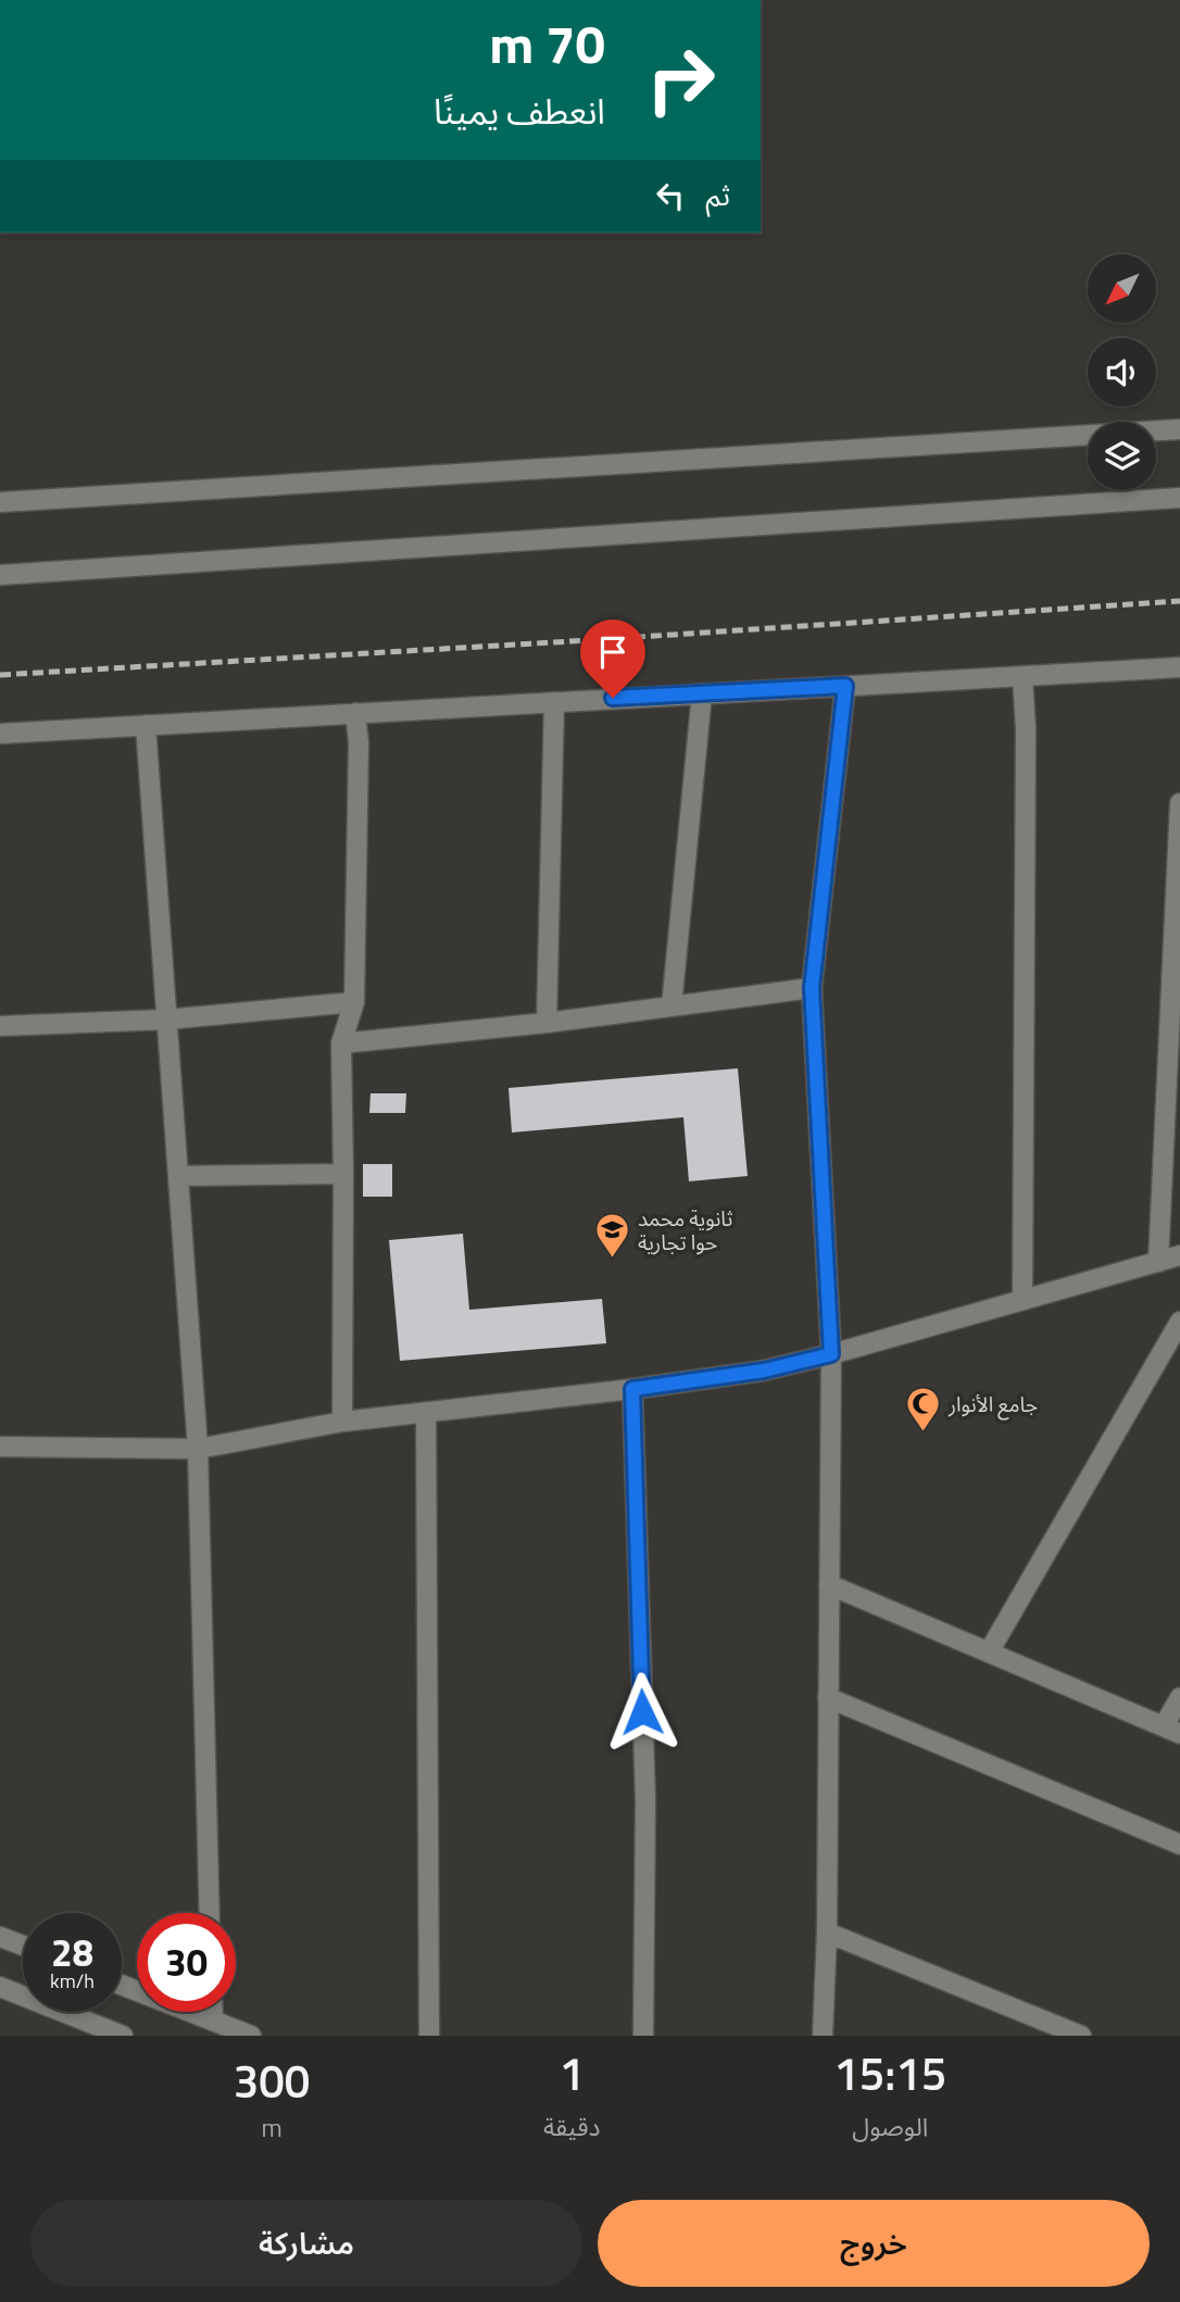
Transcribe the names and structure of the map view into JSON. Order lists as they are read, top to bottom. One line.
{"places":{"school or university":["ثانوية محمد حوا تجارية"],"mosque":["جامع الأنوار"]},"north":"bottom left","page":{"turn":["70 m","انعطف يمينًا"],"then":"ثم","speed":"28 km/h","limit":"30","eta":["15:15","الوصول","1","دقيقة","300","m"],"buttons":["خروج","مشاركة"]}}
